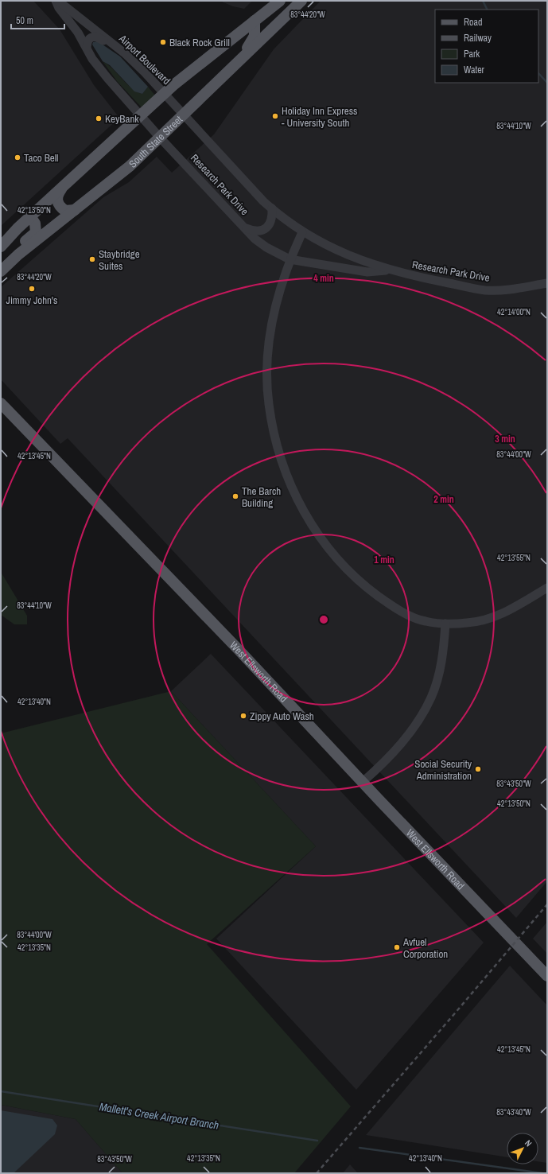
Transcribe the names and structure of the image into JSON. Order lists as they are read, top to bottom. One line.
{"streets":{"main road":["South State Street","West Ellsworth Road"],"street":["Airport Boulevard","Research Park Drive"]},"crossings":[["Airport Boulevard","South State Street"],["Airport Boulevard","Research Park Drive"],["South State Street","Research Park Drive"]],"water":["Mallett's Creek Airport Branch"],"places":["Black Rock Grill","Holiday Inn Express - University South","KeyBank","Taco Bell","Staybridge Suites","Jimmy John's","The Barch Building","Zippy Auto Wash","Social Security Administration","Avfuel Corporation"],"legend":["Road","Railway","Park","Water"],"scale_bar":"50 m","north":"top right","coordinates":["83°44'20\"W","83°44'10\"W","42°13'50\"N","42°14'00\"N","83°44'00\"W","42°13'45\"N","42°13'55\"N","42°13'40\"N","83°43'50\"W","42°13'35\"N","83°43'40\"W"],"rings":["4 min","3 min","2 min","1 min"]}
